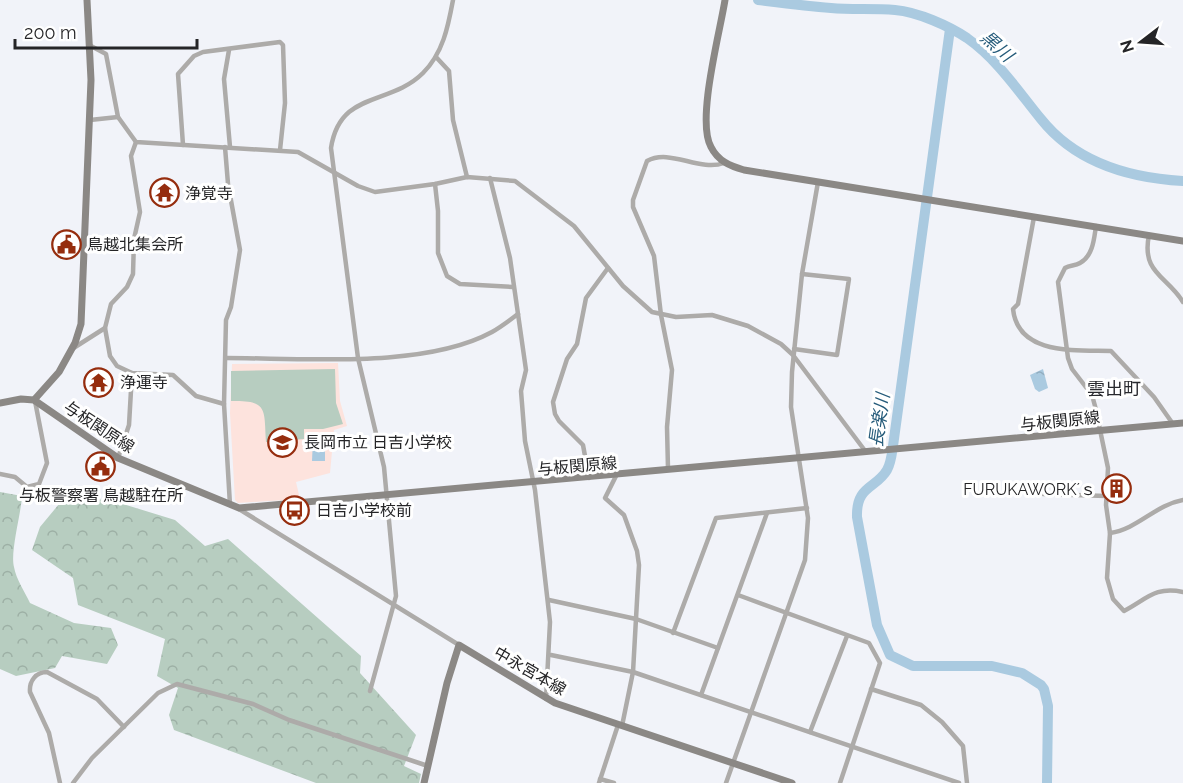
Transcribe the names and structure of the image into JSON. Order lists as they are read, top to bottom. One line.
{"streets":{"main road":["与板関原線","中永宮本線"]},"districts":["雲出町"],"water":["黒川","長楽川"],"places":{"temple":["浄覚寺","浄運寺"],"public building":["鳥越北集会所","与板警察署 鳥越駐在所"],"school or university":["長岡市立 日吉小学校"],"building":["FURUKAWORK´ｓ"],"bus stop":["日吉小学校前"]},"scale_bar":"200 m","north":"left"}
